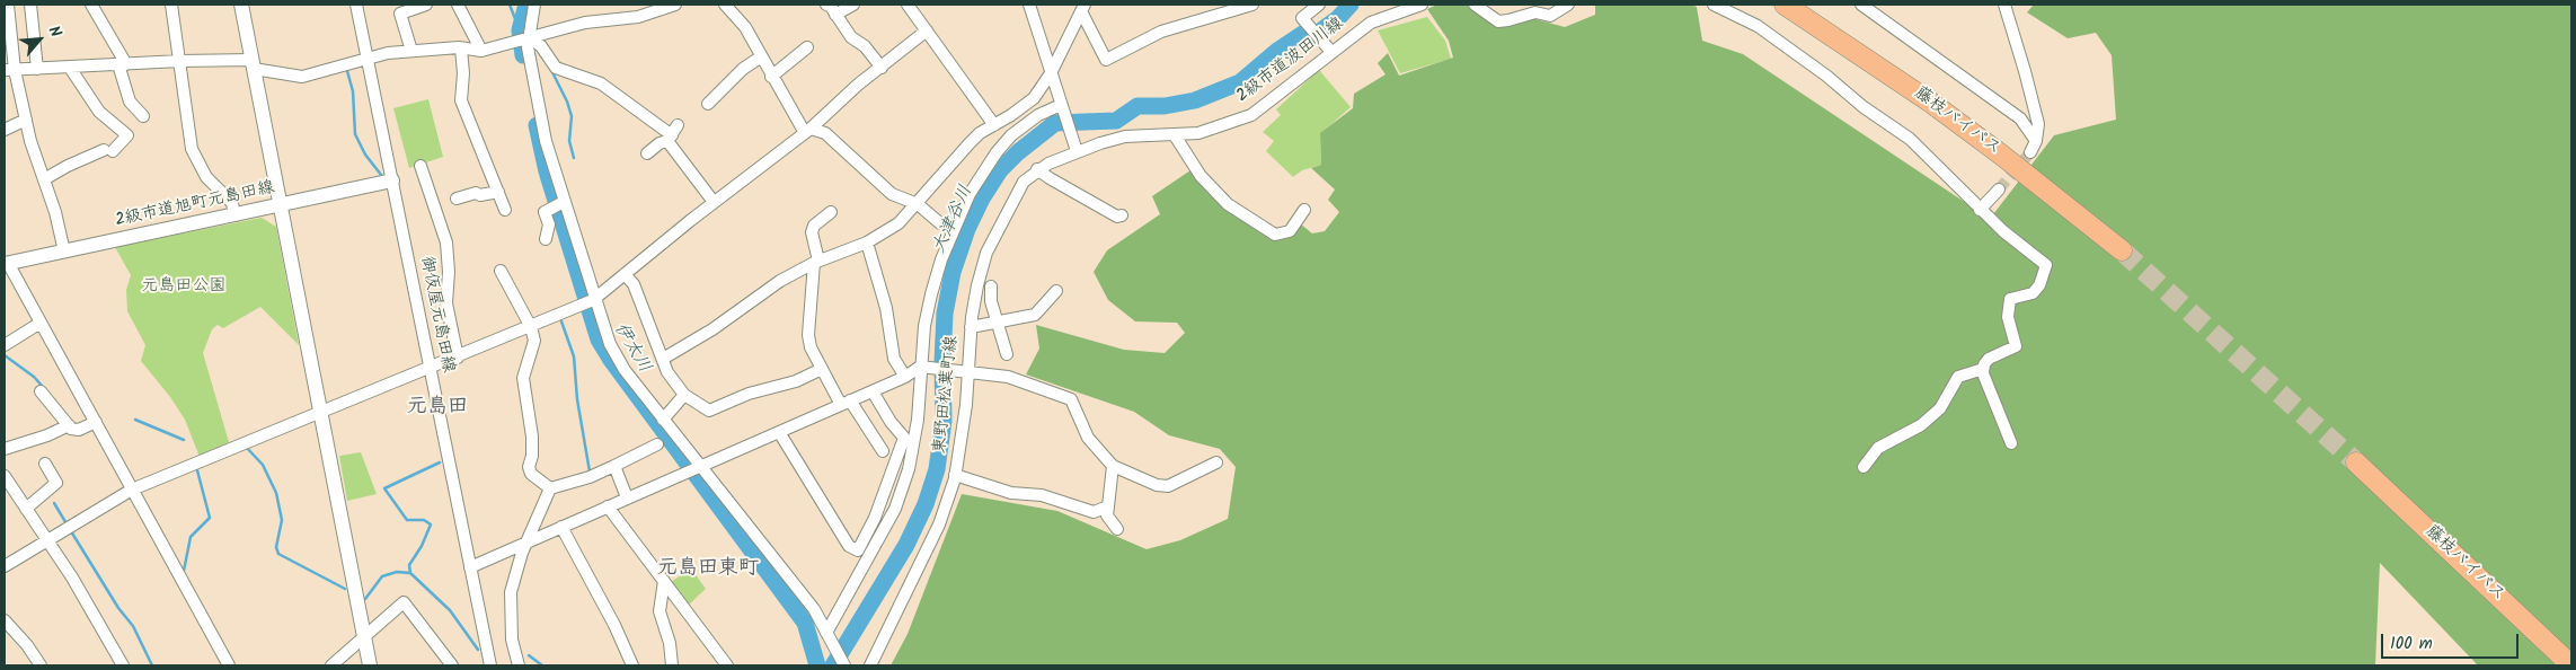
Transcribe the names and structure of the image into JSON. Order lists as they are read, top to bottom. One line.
{"streets":{"highway":["藤枝バイパス"],"street":["2級市道波田川線","2級市道旭町元島田線","御仮屋元島田線","東野田松葉町線"]},"crossings":[["2級市道波田川線","東野田松葉町線"],["2級市道旭町元島田線","御仮屋元島田線"]],"districts":["元島田","元島田東町"],"water":["大津谷川","伊太川"],"parks":["元島田公園"],"scale_bar":"100 m","north":"top right"}
